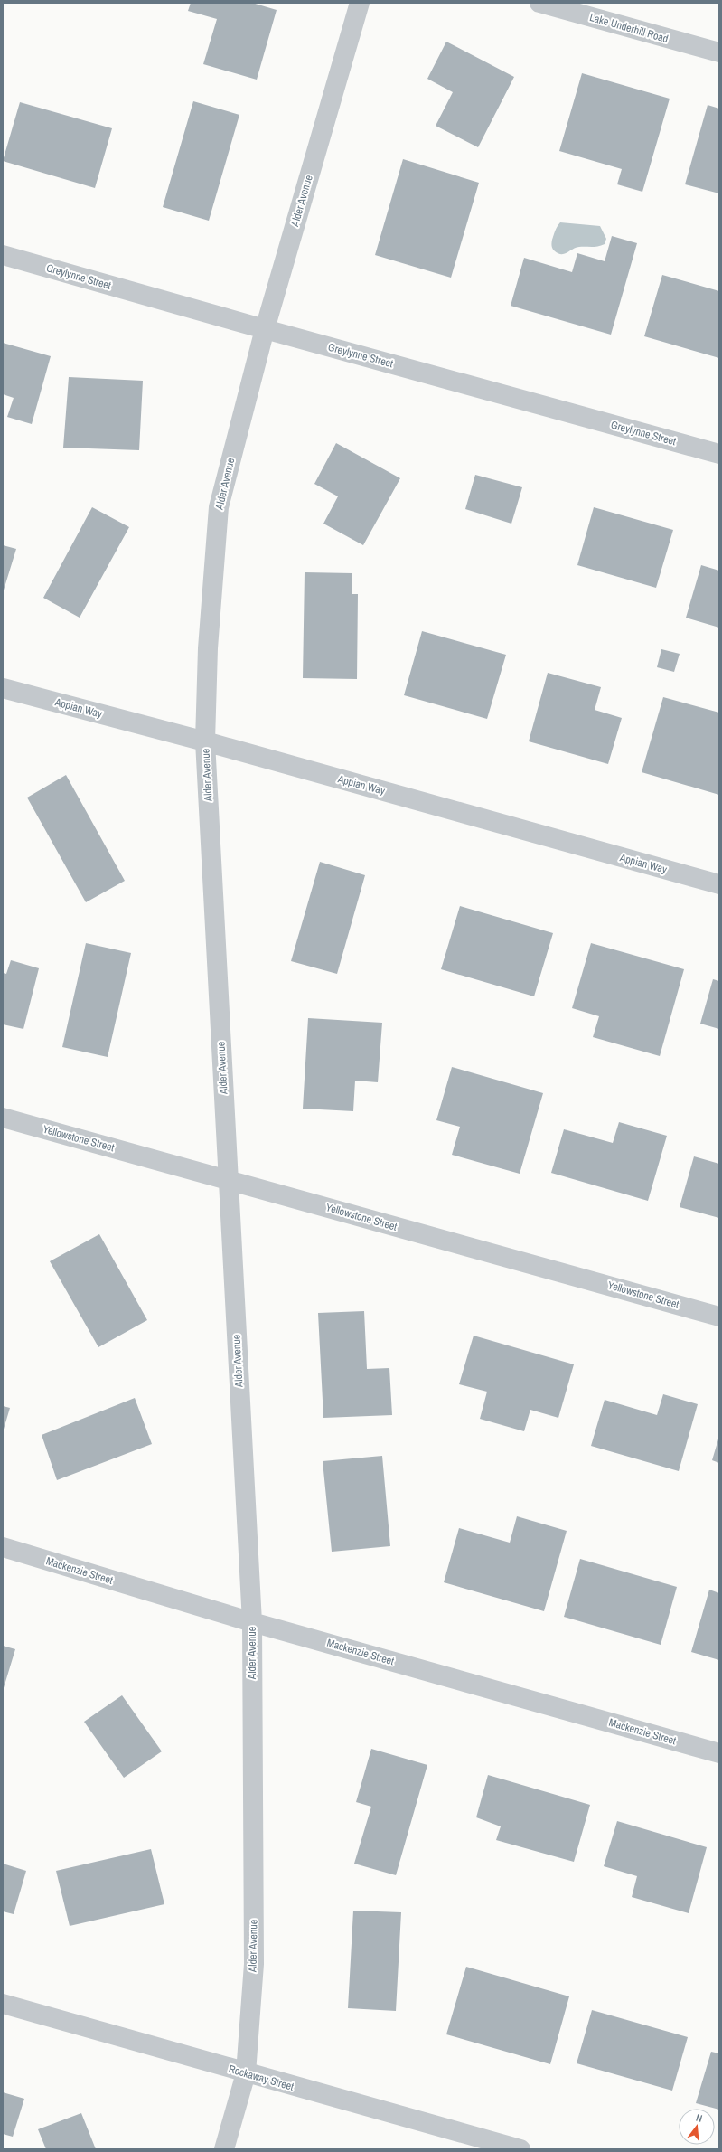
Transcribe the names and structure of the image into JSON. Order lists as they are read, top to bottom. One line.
{"streets":{"street":["Lake Underhill Road","Alder Avenue","Greylynne Street","Appian Way","Yellowstone Street","Mackenzie Street","Rockaway Street"]},"crossings":[["Alder Avenue","Greylynne Street"],["Alder Avenue","Appian Way"],["Alder Avenue","Yellowstone Street"],["Alder Avenue","Mackenzie Street"],["Alder Avenue","Rockaway Street"]],"north":"top"}
